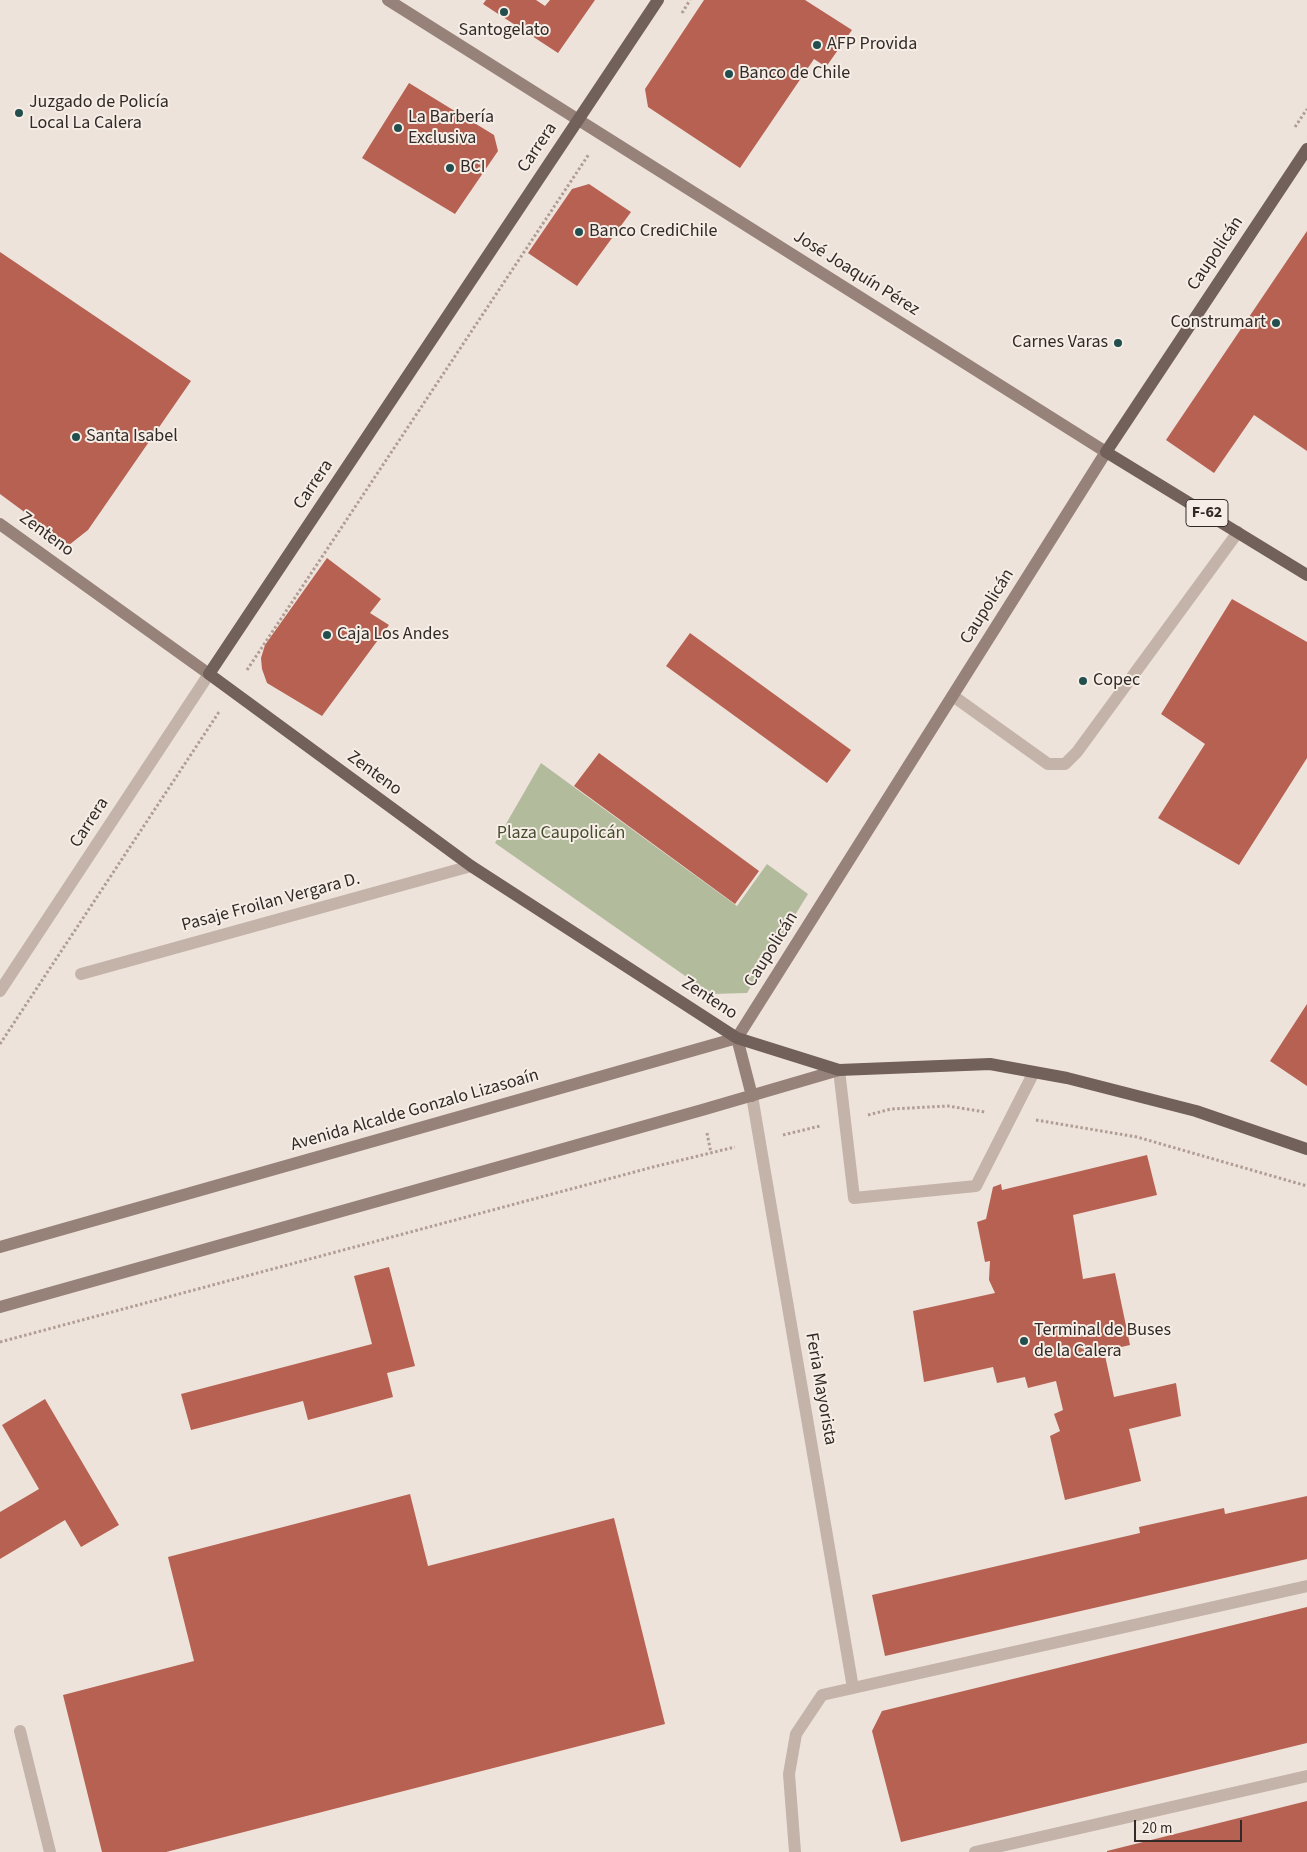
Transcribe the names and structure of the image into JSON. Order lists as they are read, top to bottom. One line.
{"streets":{"main road":["Carrera","Caupolicán","José Joaquín Pérez","F-62","Zenteno","Avenida Alcalde Gonzalo Lizasoaín"],"street":["Pasaje Froilan Vergara D.","Feria Mayorista"]},"crossings":[["Carrera","José Joaquín Pérez"],["Carrera","Zenteno"],["Caupolicán","José Joaquín Pérez"],["Caupolicán","Zenteno"],["Caupolicán","Avenida Alcalde Gonzalo Lizasoaín"],["Zenteno","Pasaje Froilan Vergara D."],["Zenteno","Avenida Alcalde Gonzalo Lizasoaín"]],"parks":["Plaza Caupolicán"],"places":["Santogelato","AFP Provida","Banco de Chile","Juzgado de Policía Local La Calera","La Barbería Exclusiva","BCI","Banco CrediChile","Construmart","Carnes Varas","Santa Isabel","Caja Los Andes","Copec","Terminal de Buses de la Calera"],"scale_bar":"20 m"}
